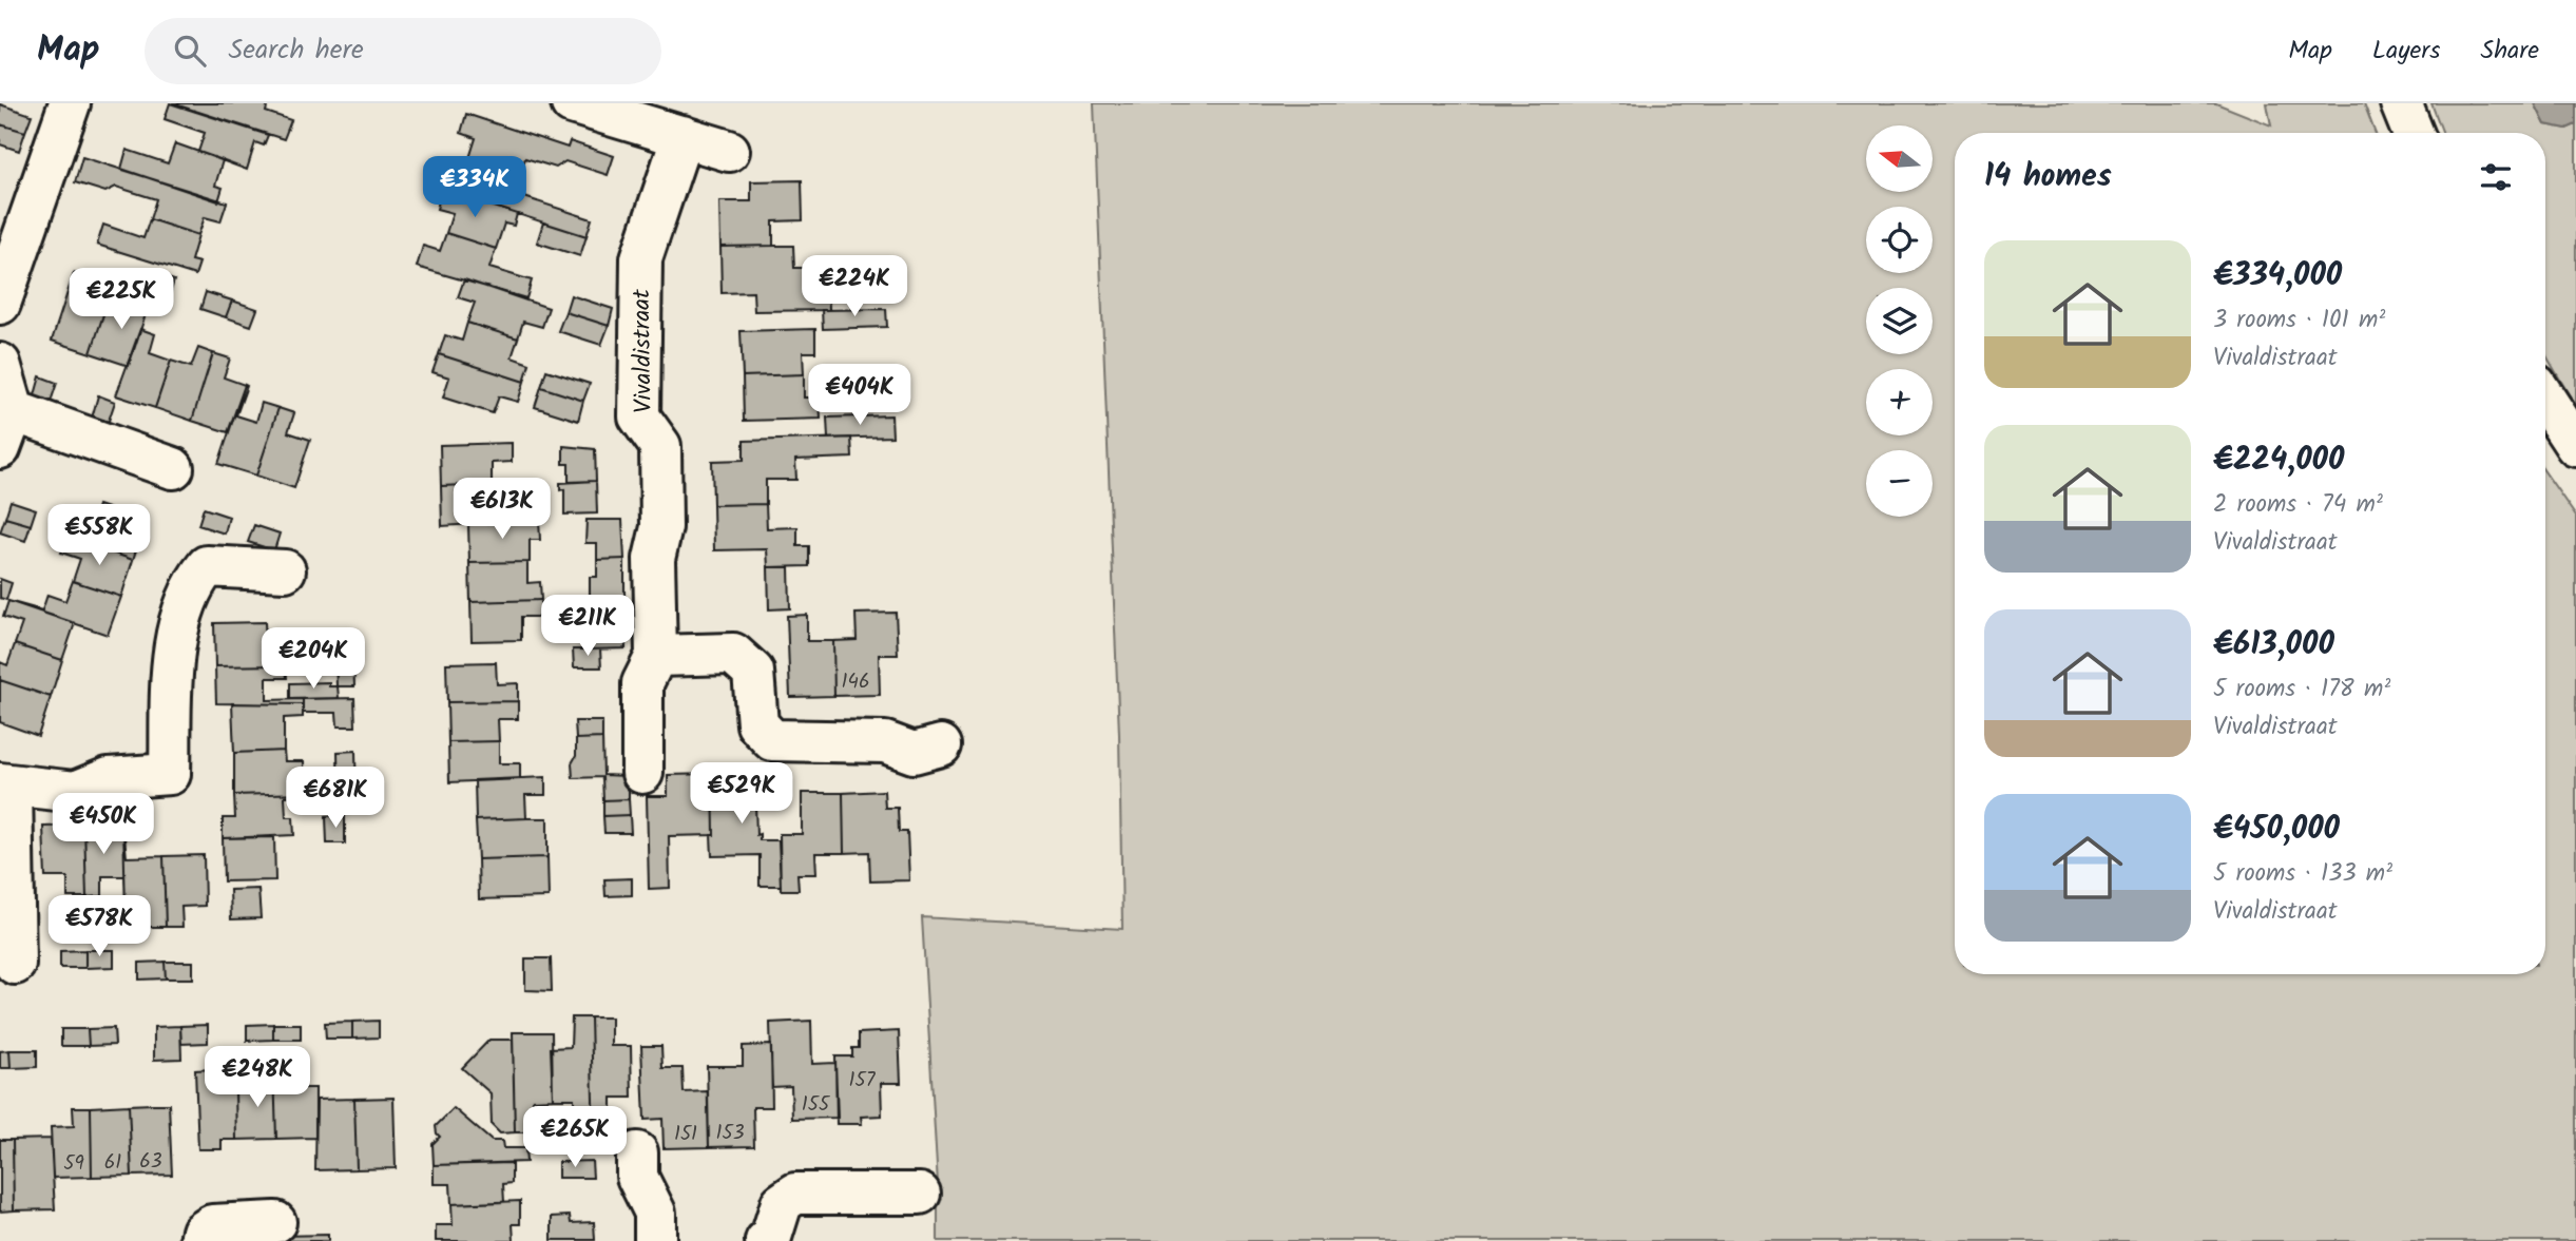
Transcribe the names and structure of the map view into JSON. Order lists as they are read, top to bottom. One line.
{"streets":{"street":["Vivaldistraat"]},"house_numbers":["146","157","155","153","151","63","61","59"],"north":"left","page":{"header":"Map","search":"Search here","nav":["Map","Layers","Share"],"map_buttons":["+","−"],"heading":"14 homes","price":["€334K","€224K","€225K","€404K","€613K","€558K","€211K","€204K","€529K","€681K","€450K","€578K","€248K","€265K"],"list":[{"name":"€334,000","note":"3 rooms · 101 m² · Vivaldistraat"},{"name":"€224,000","note":"2 rooms · 74 m² · Vivaldistraat"},{"name":"€613,000","note":"5 rooms · 178 m² · Vivaldistraat"},{"name":"€450,000","note":"5 rooms · 133 m² · Vivaldistraat"}]}}
